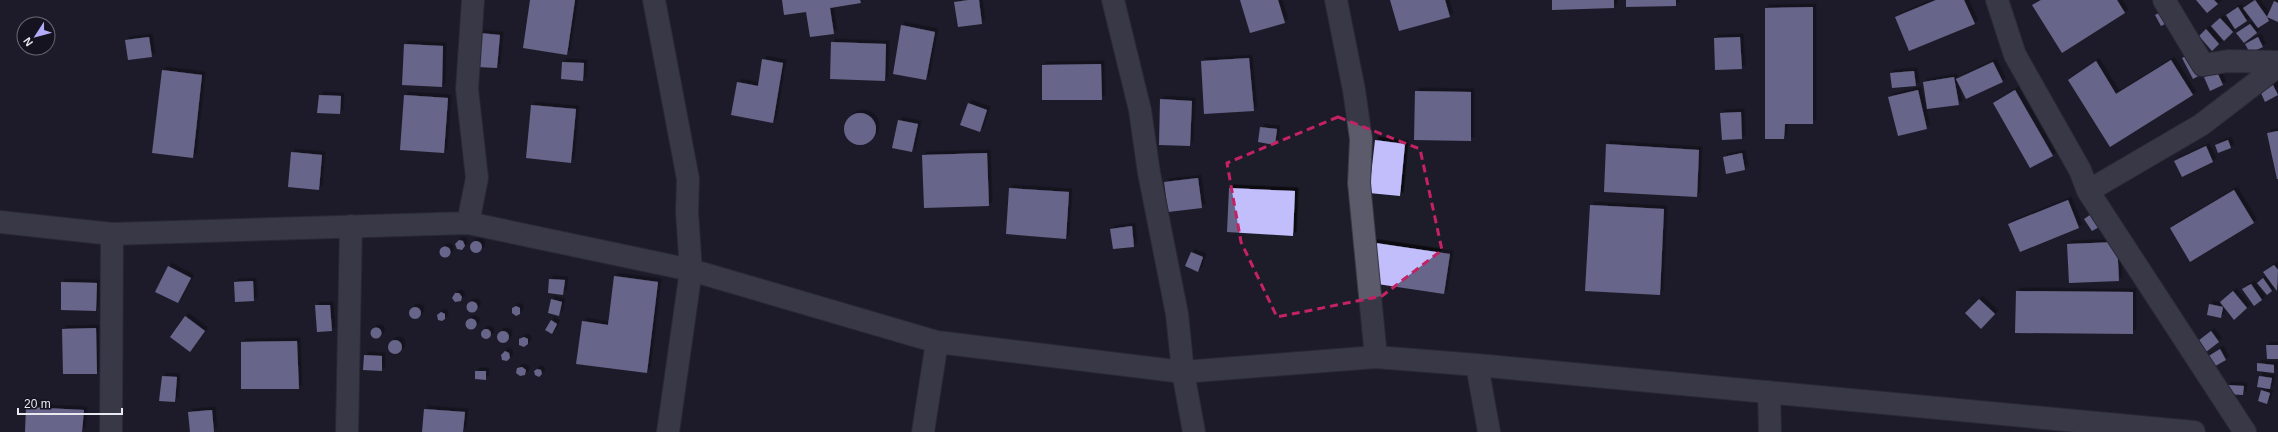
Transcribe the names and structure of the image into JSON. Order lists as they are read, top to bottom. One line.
{"scale_bar":"20 m","north":"bottom left"}
